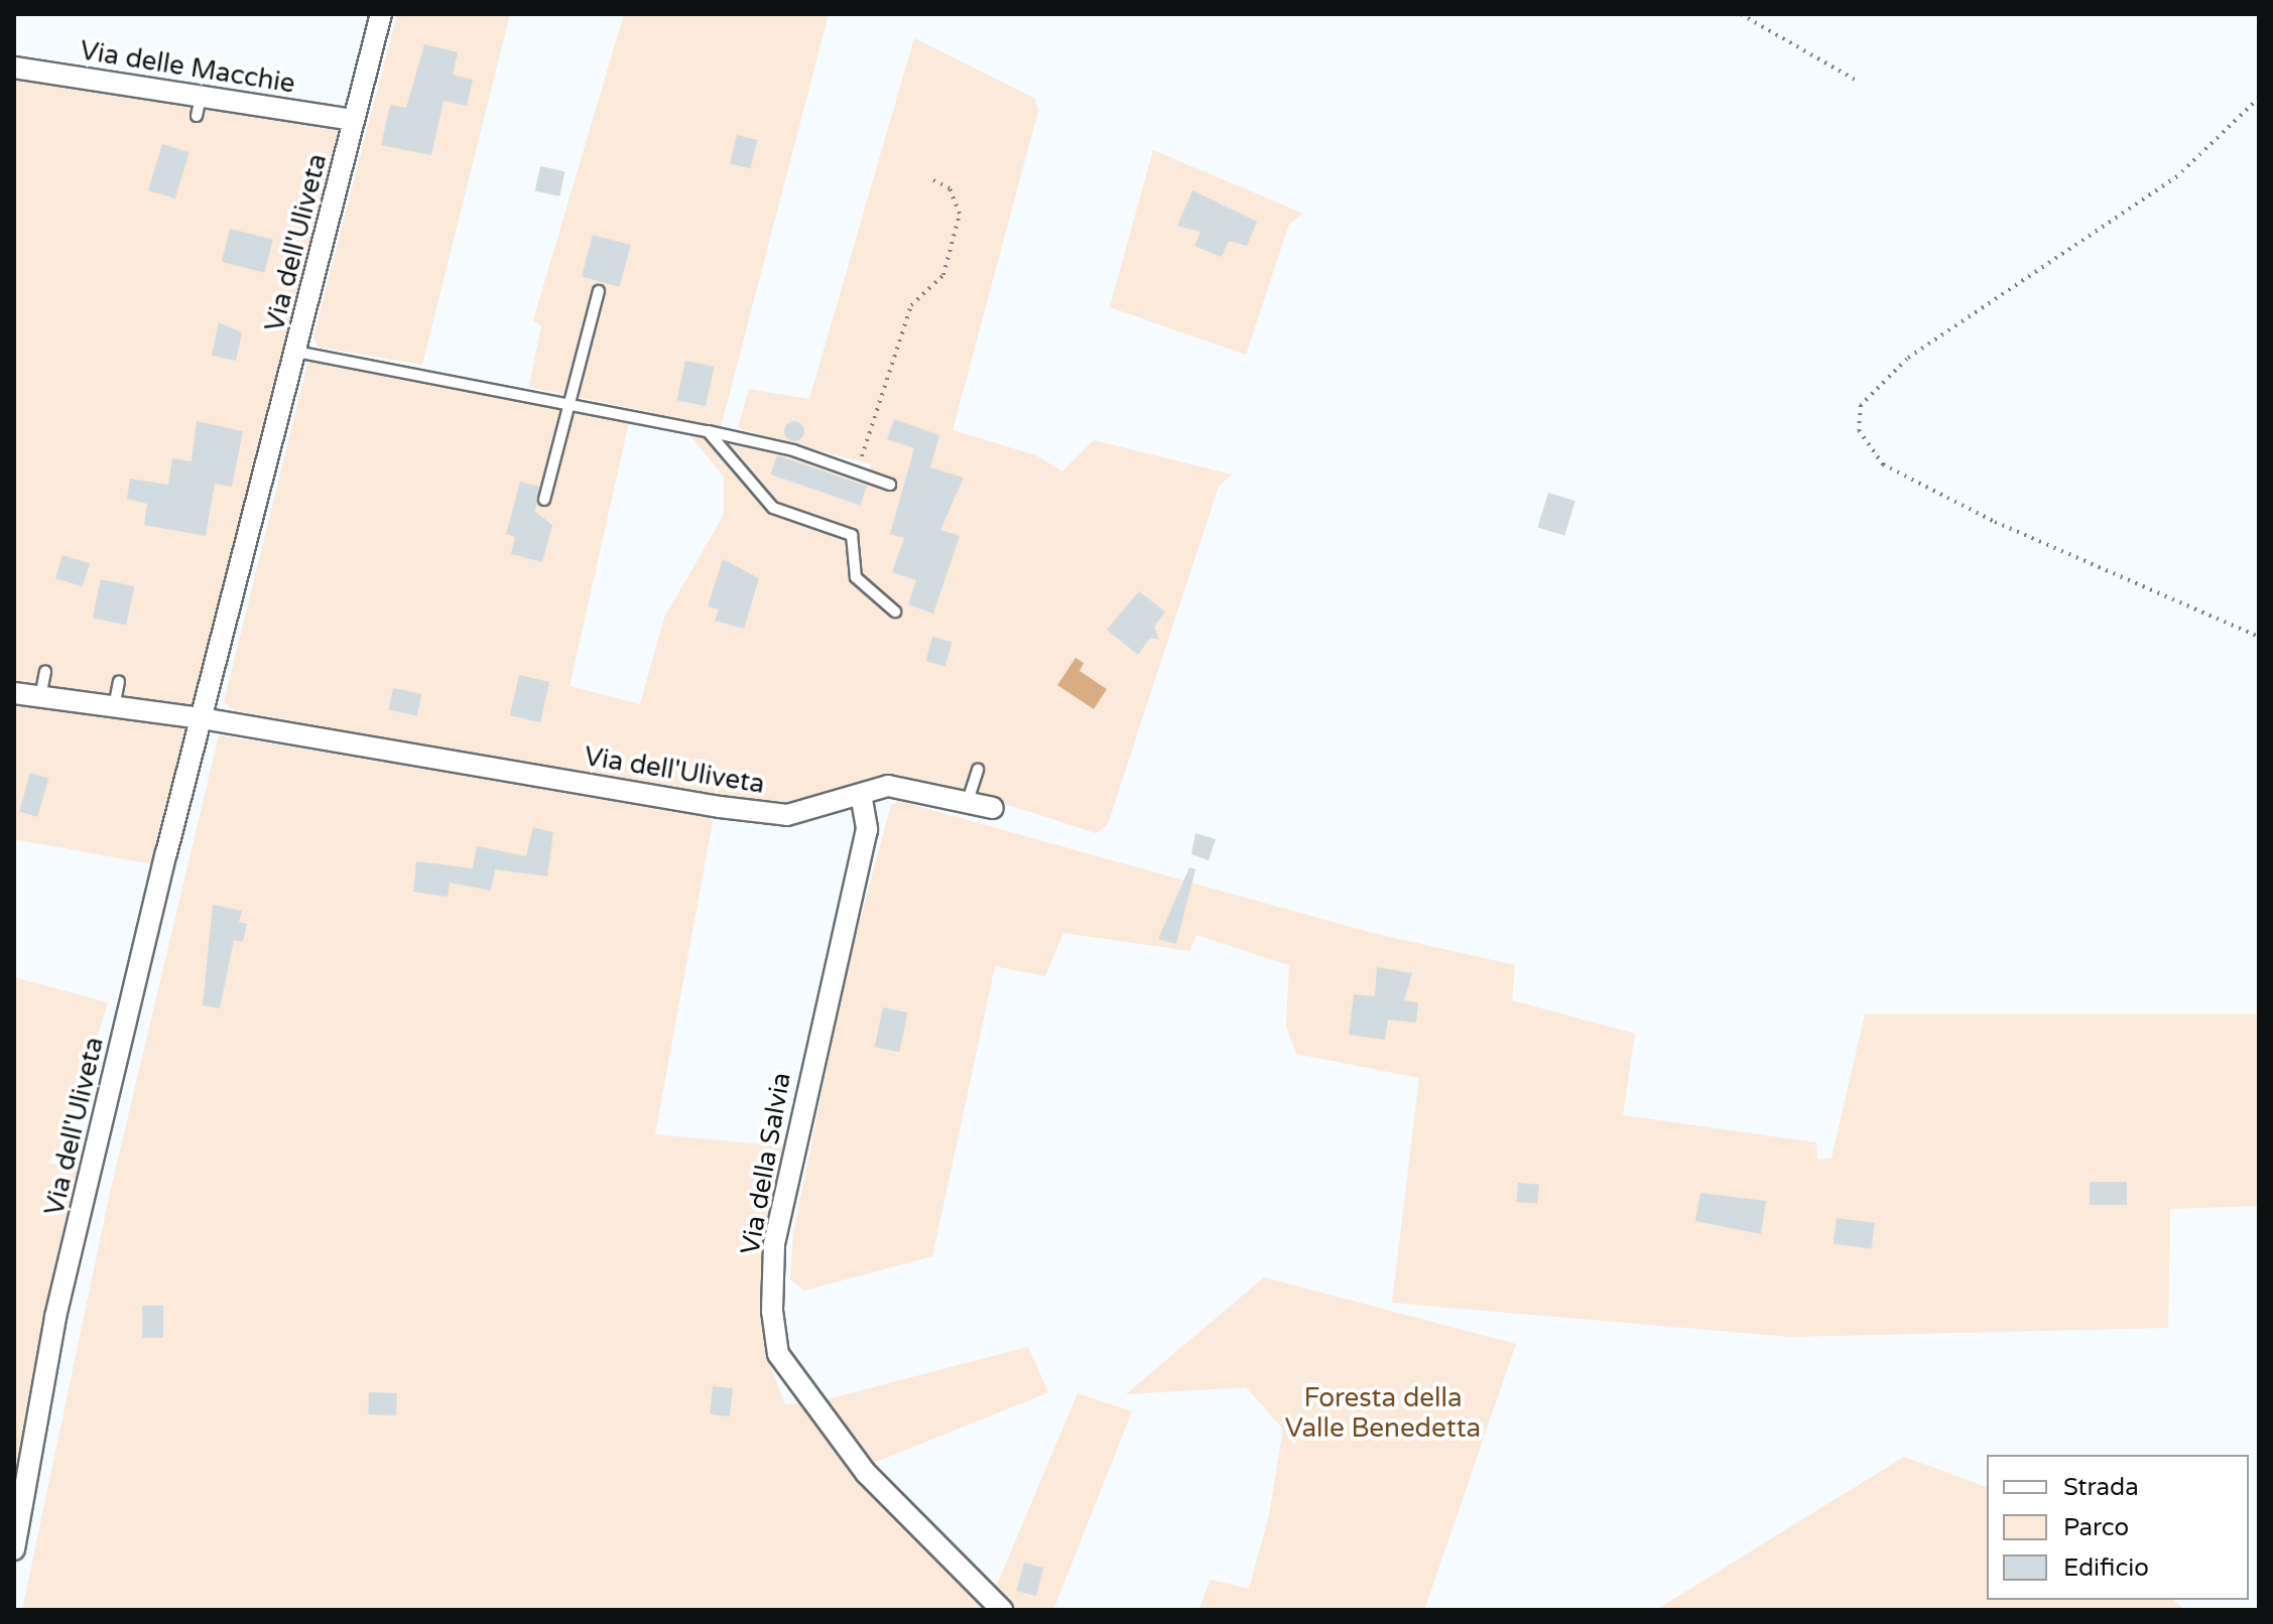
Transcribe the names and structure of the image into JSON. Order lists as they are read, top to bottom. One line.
{"streets":{"street":["Via delle Macchie","Via dell'Uliveta","Via della Salvia"]},"crossings":[["Via delle Macchie","Via dell'Uliveta"],["Via dell'Uliveta","Via della Salvia"]],"parks":["Foresta della Valle Benedetta"],"legend":["Strada","Parco","Edificio"]}
